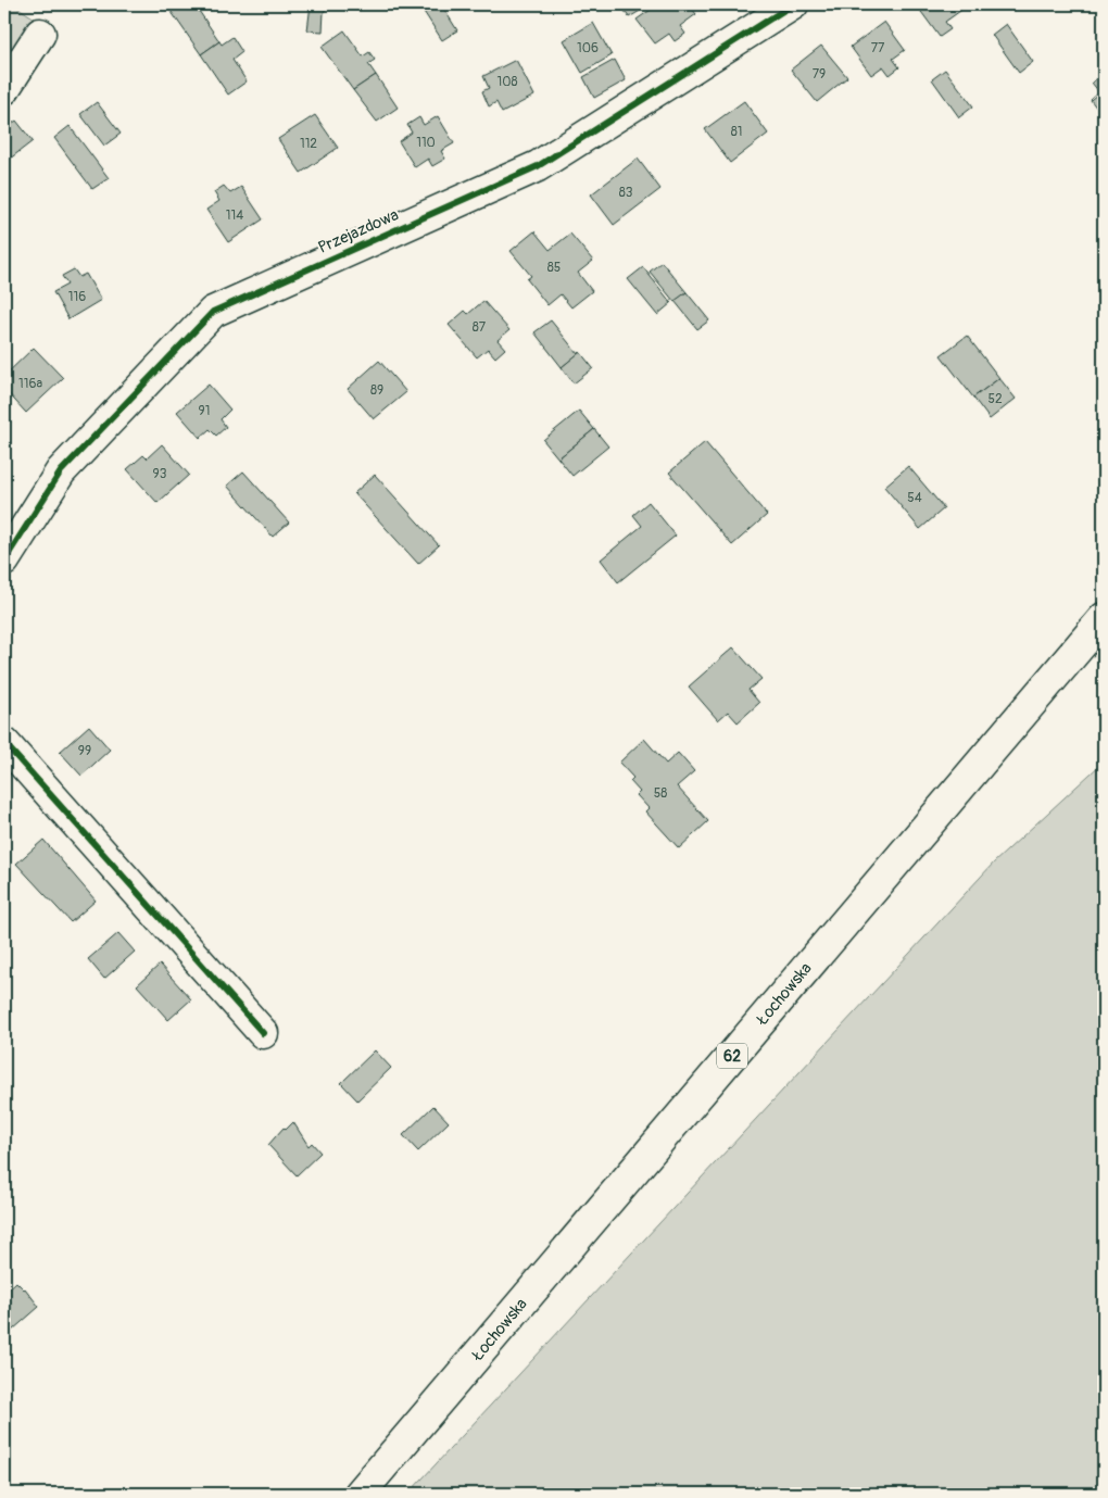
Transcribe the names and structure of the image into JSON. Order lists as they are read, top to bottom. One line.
{"streets":{"street":["Przejazdowa","Łochowska","62"]},"house_numbers":["106","77","79","108","81","110","112","83","114","85","116","87","116a","89","52","91","93","54","99","58"]}
